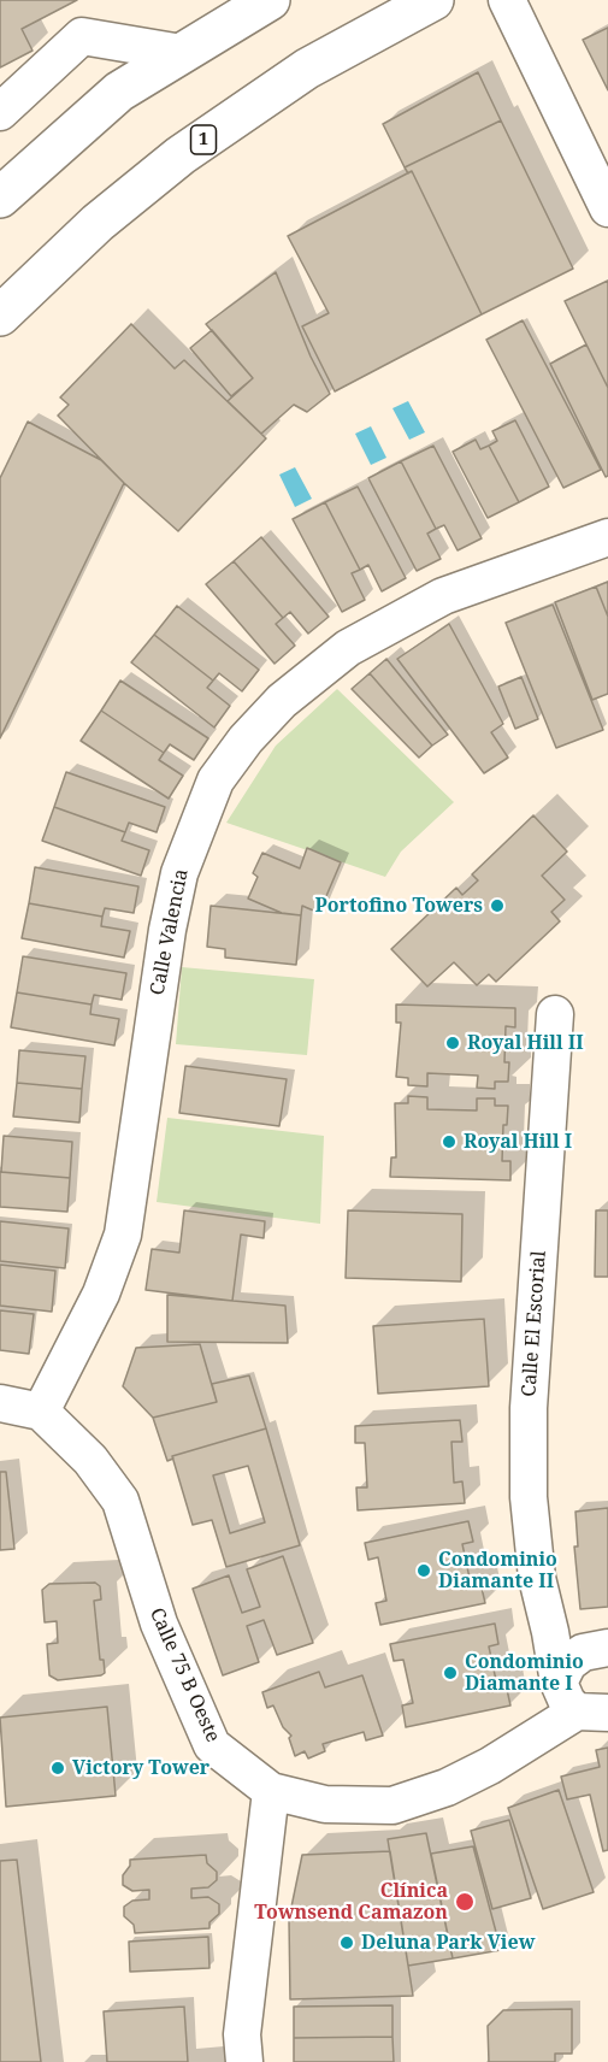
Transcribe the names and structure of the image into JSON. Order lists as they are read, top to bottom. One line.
{"streets":{"main road":["1"],"street":["Calle Valencia","Calle El Escorial","Calle 75 B Oeste"]},"crossings":[["Calle Valencia","Calle 75 B Oeste"],["Calle El Escorial","Calle 75 B Oeste"]],"places":["Portofino Towers","Royal Hill II","Royal Hill I","Condominio Diamante II","Condominio Diamante I","Victory Tower","Clínica Townsend Camazon","Deluna Park View"]}
